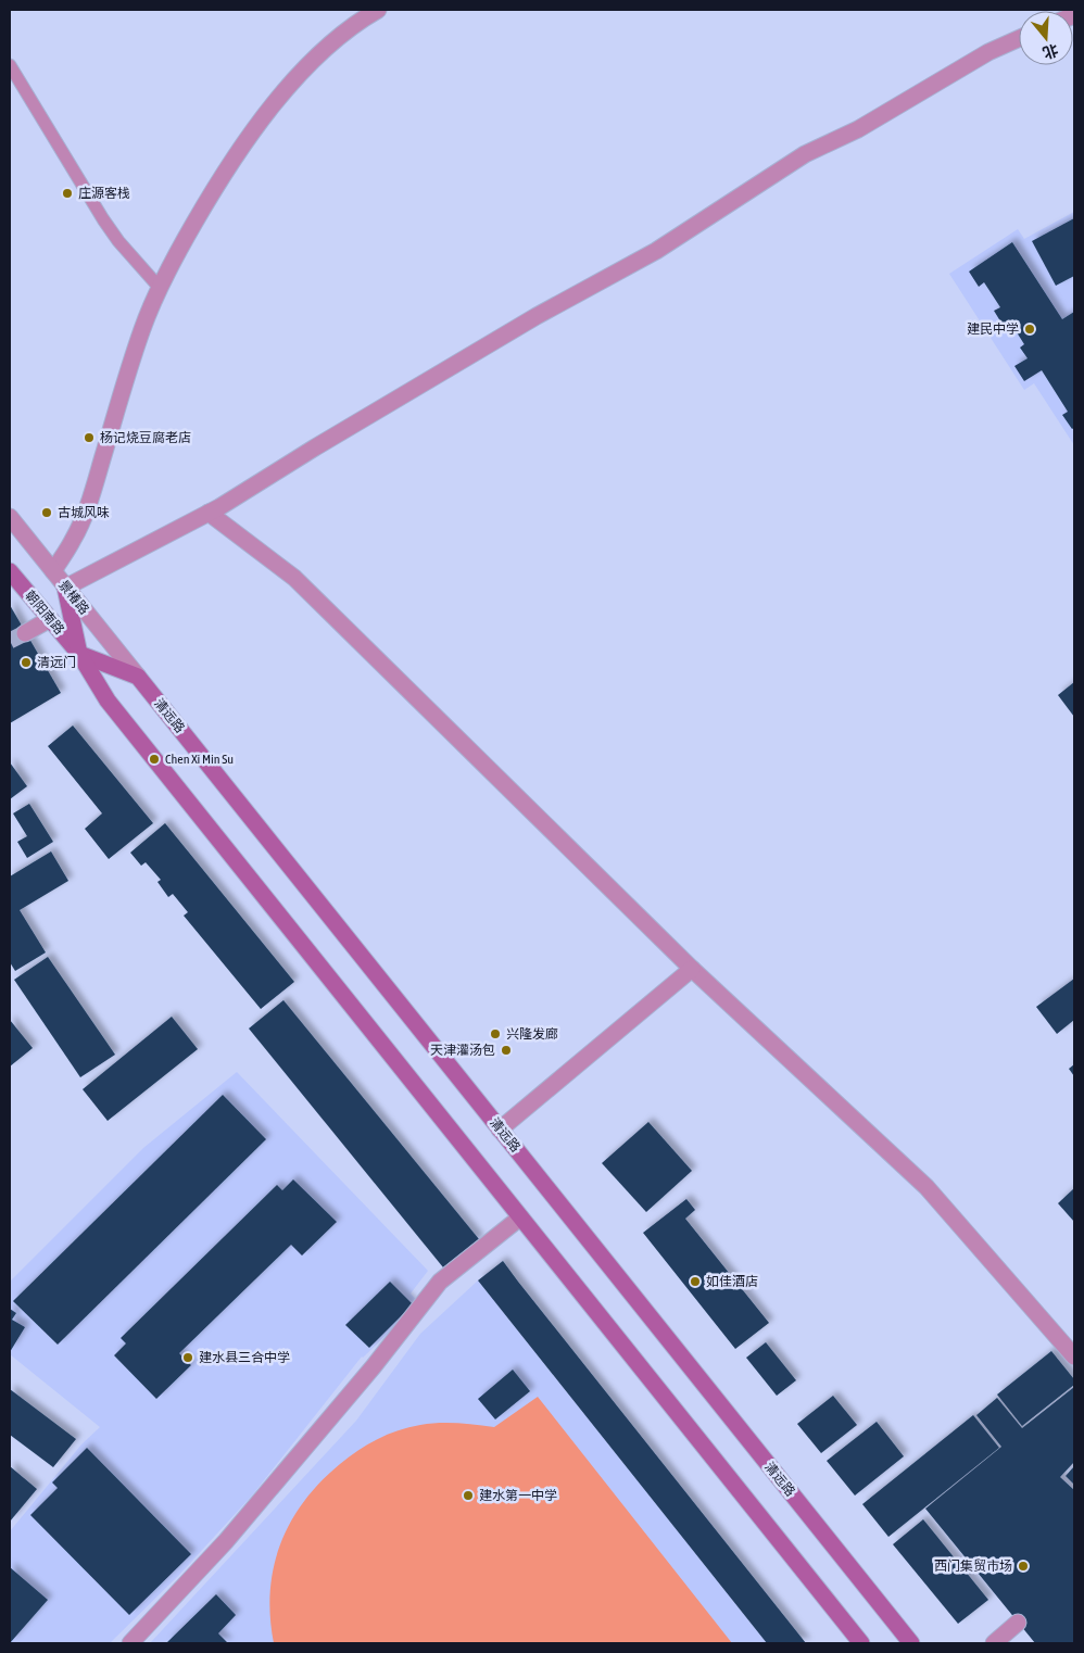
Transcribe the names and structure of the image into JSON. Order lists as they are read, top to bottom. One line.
{"streets":{"main road":["朝阳南路","清远路"],"street":["景椿路"]},"crossings":[["景椿路","清远路"]],"places":["庄源客栈","建民中学","杨记烧豆腐老店","古城风味","清远门","Chen Xi Min Su","兴隆发廊","天津灌汤包","如佳酒店","建水县三合中学","建水第一中学","西门集贸市场"],"north":"bottom"}
